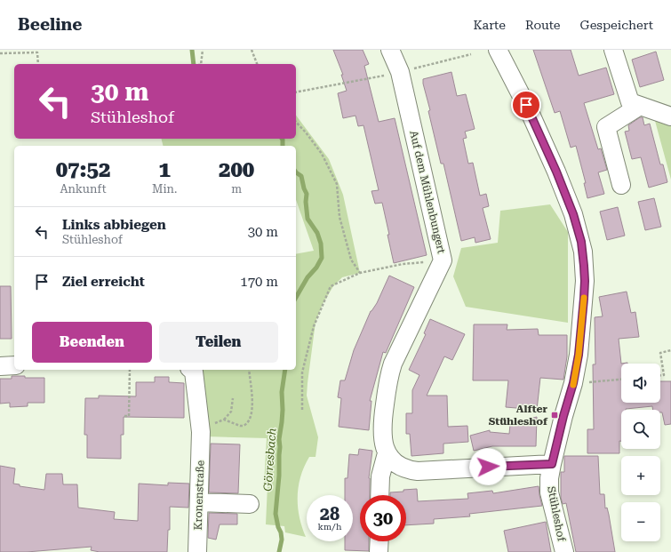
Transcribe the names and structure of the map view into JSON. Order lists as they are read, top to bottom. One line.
{"streets":{"street":["Auf dem Mühlenbungert","Kronenstraße","Stühleshof"]},"water":["Görresbach"],"places":{"transit":["Alfter Stühleshof"]},"page":{"header":"Beeline","nav":["Karte","Route","Gespeichert"],"turn":["30 m","Stühleshof"],"eta":["07:52","Ankunft","1","Min.","200","m"],"list":[{"name":"Links abbiegen","note":"Stühleshof","value":"30 m"},{"name":"Ziel erreicht","value":"170 m"}],"buttons":["Beenden","Teilen"],"map_buttons":["+","−"],"speed":"28 km/h","limit":"30"}}
